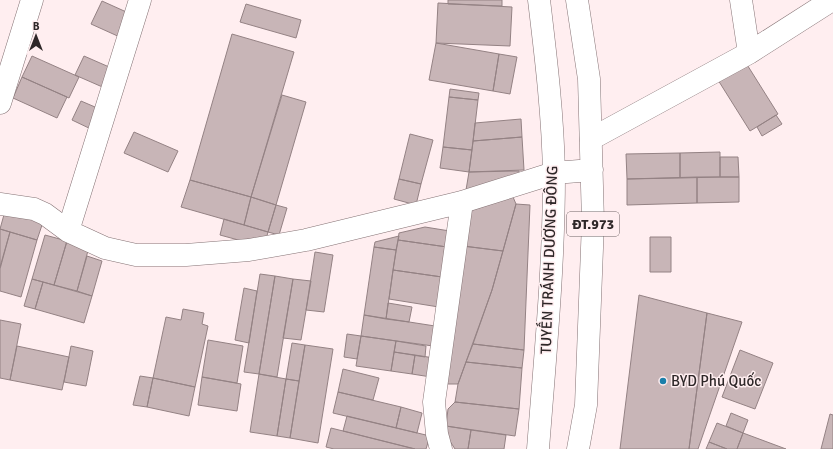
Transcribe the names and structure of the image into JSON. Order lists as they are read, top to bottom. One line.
{"streets":{"street":["ĐT.973","TUYẾN TRÁNH DƯƠNG ĐÔNG"]},"places":["BYD Phú Quốc"],"north":"top"}
